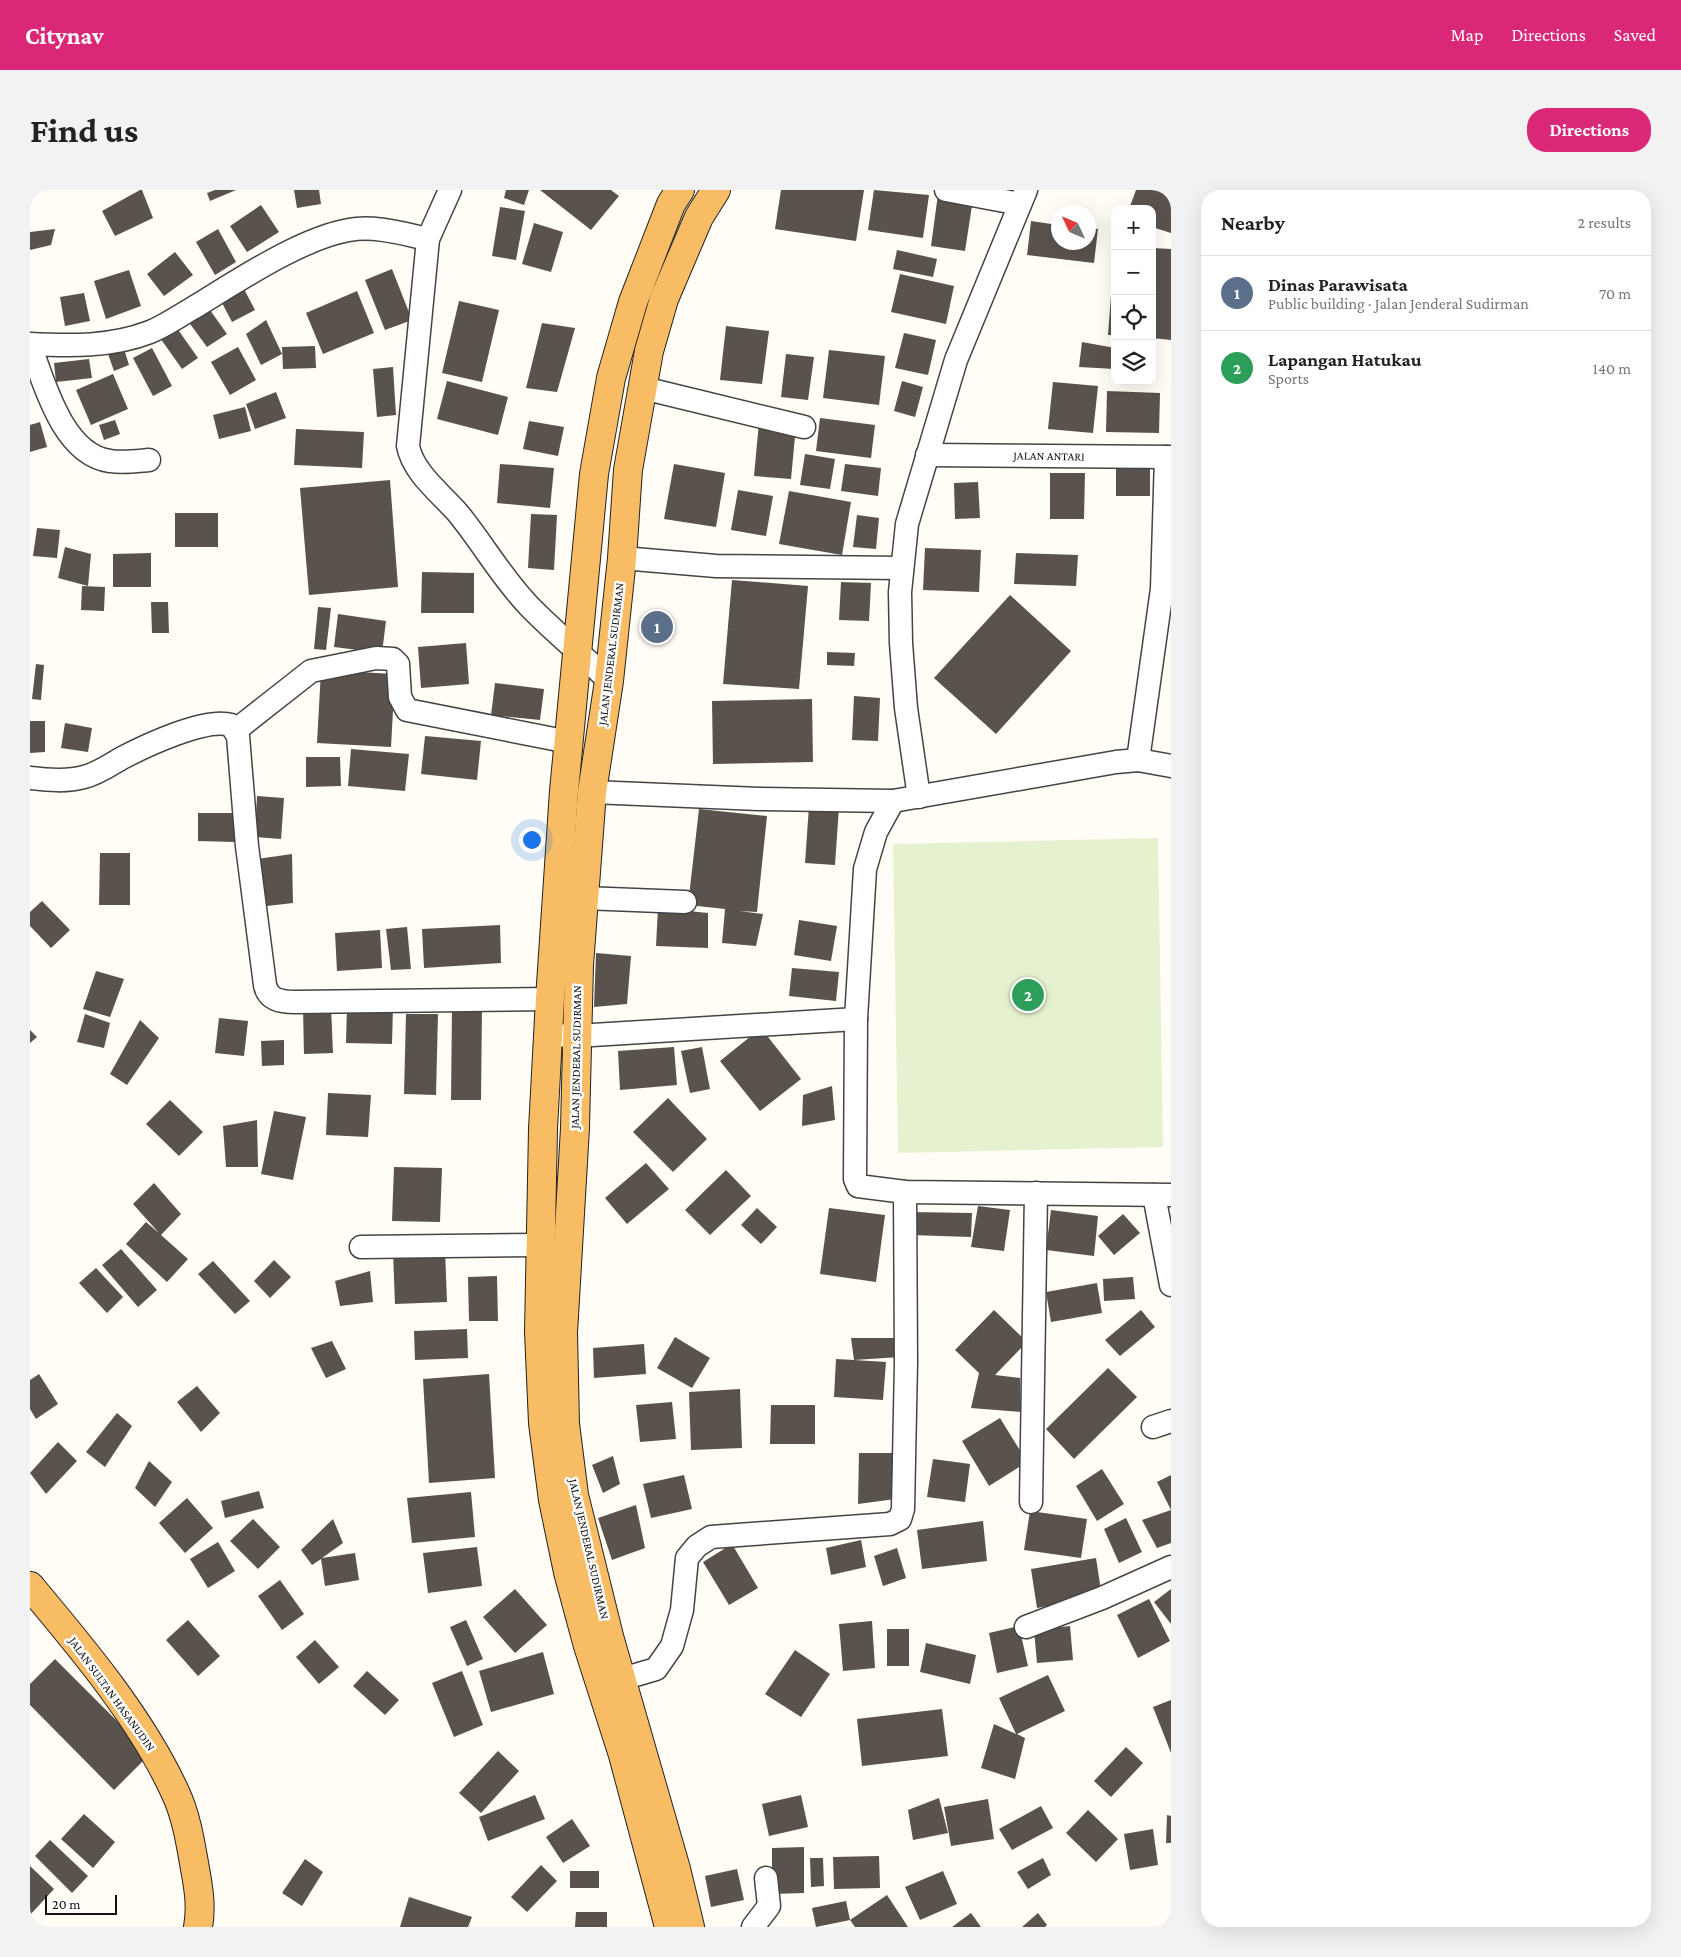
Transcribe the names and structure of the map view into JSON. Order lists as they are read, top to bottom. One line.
{"streets":{"highway":["JALAN JENDERAL SUDIRMAN","JALAN SULTAN HASANUDIN"],"street":["JALAN ANTARI"]},"scale_bar":"20 m","north":"top left","page":{"header":"Citynav","nav":["Map","Directions","Saved"],"buttons":"Directions","title":"Find us","heading":["Nearby","2 results"],"map_buttons":["+","−"],"list":[{"mark":"1","name":"Dinas Parawisata","note":"Public building · Jalan Jenderal Sudirman","value":"70 m"},{"mark":"2","name":"Lapangan Hatukau","note":"Sports","value":"140 m"}],"pins":["1","2"],"scale":"20 m"}}
